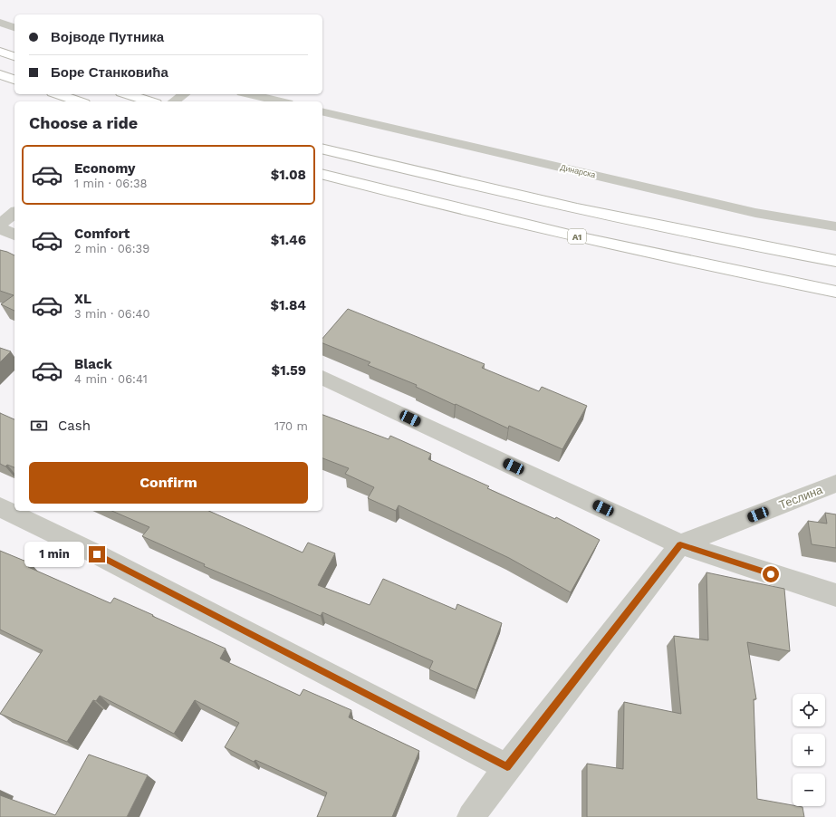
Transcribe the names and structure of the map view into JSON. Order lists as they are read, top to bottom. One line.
{"streets":{"highway":["A1"],"street":["Динарска","Теслина"]},"page":{"banner":["Војводе Путника","Боре Станковића"],"heading":"Choose a ride","list":[{"name":"Economy","note":"1 min · 06:38","value":"$1.08"},{"name":"Comfort","note":"2 min · 06:39","value":"$1.46"},{"name":"XL","note":"3 min · 06:40","value":"$1.84"},{"name":"Black","note":"4 min · 06:41","value":"$1.59"}],"pay":["Cash","170 m"],"buttons":"Confirm","bubble":"1 min","map_buttons":["+","−"]}}
